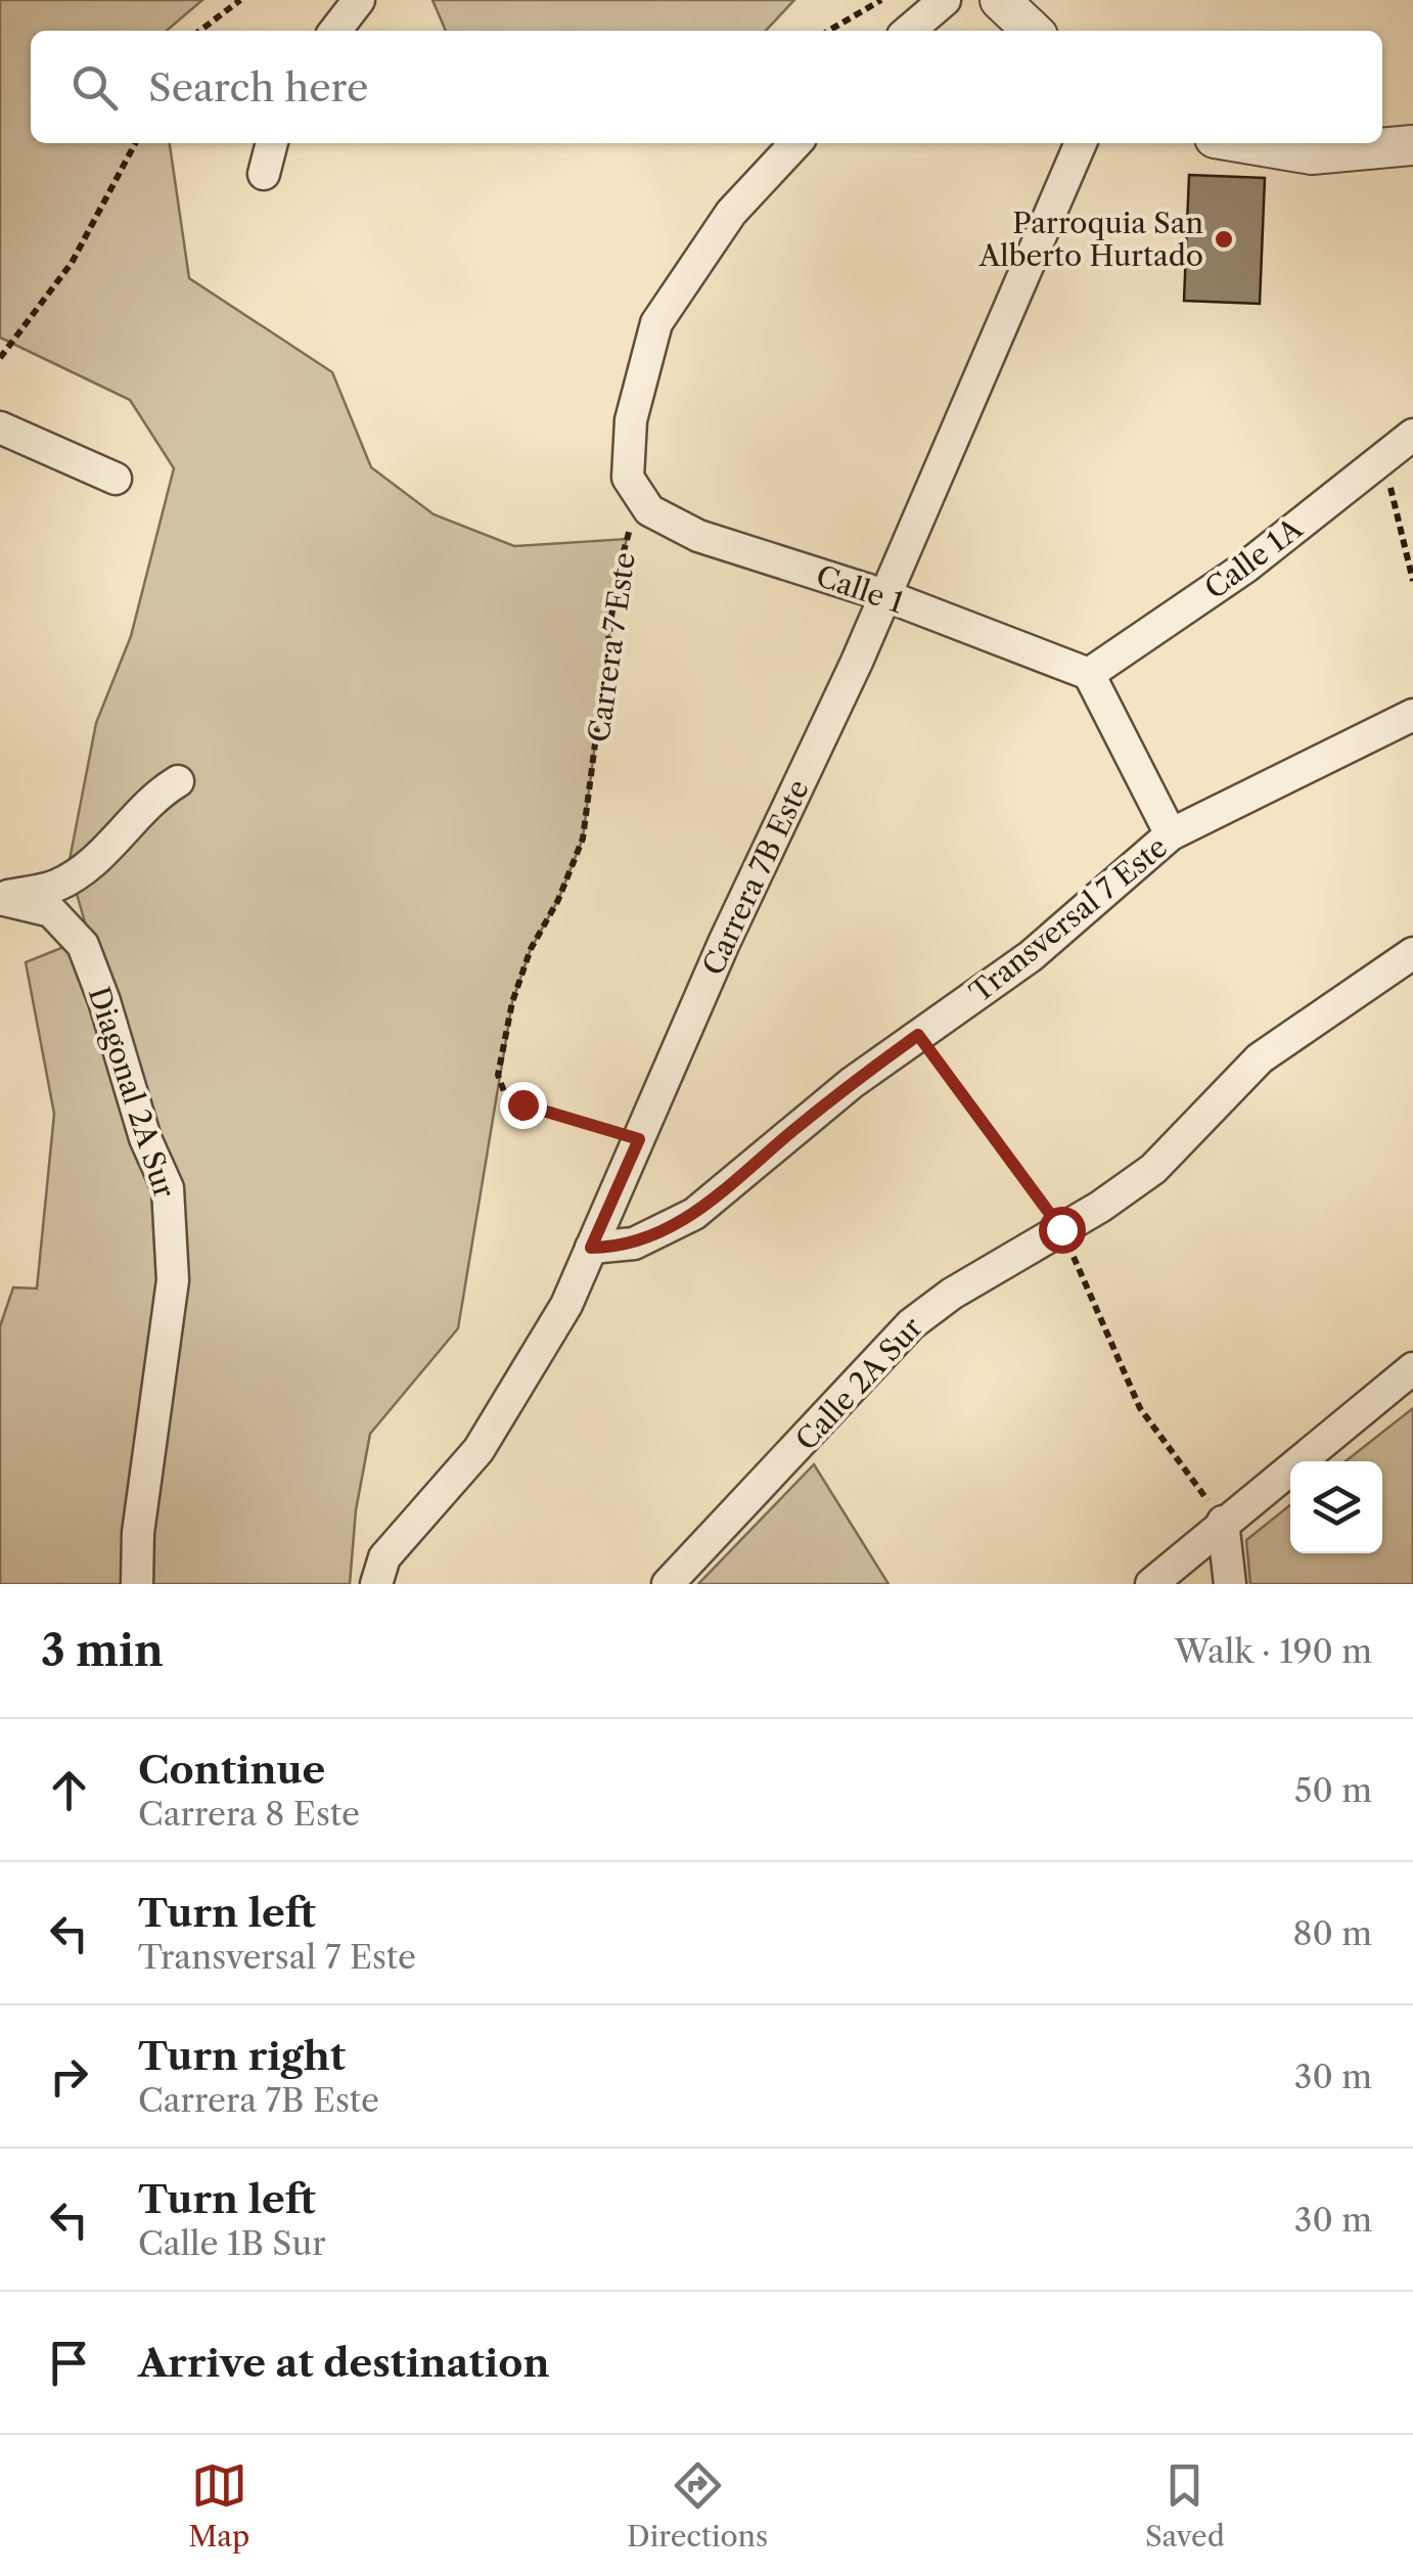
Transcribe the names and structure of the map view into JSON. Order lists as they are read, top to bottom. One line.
{"streets":{"street":["Calle 1A","Calle 1","Carrera 7B Este","Transversal 7 Este","Diagonal 2A Sur","Calle 2A Sur"],"path":["Carrera 7 Este"]},"crossings":[["Calle 1A","Calle 1"],["Calle 1","Carrera 7 Este"],["Calle 1","Carrera 7B Este"],["Carrera 7 Este","Carrera 7B Este"],["Carrera 7B Este","Transversal 7 Este"]],"places":["Parroquia San Alberto Hurtado"],"page":{"search":"Search here","heading":["3 min","Walk · 190 m"],"list":[["Continue","Carrera 8 Este","50 m"],["Turn left","Transversal 7 Este","80 m"],["Turn right","Carrera 7B Este","30 m"],["Turn left","Calle 1B Sur","30 m"],"Arrive at destination"],"nav":["Map","Directions","Saved"]}}
